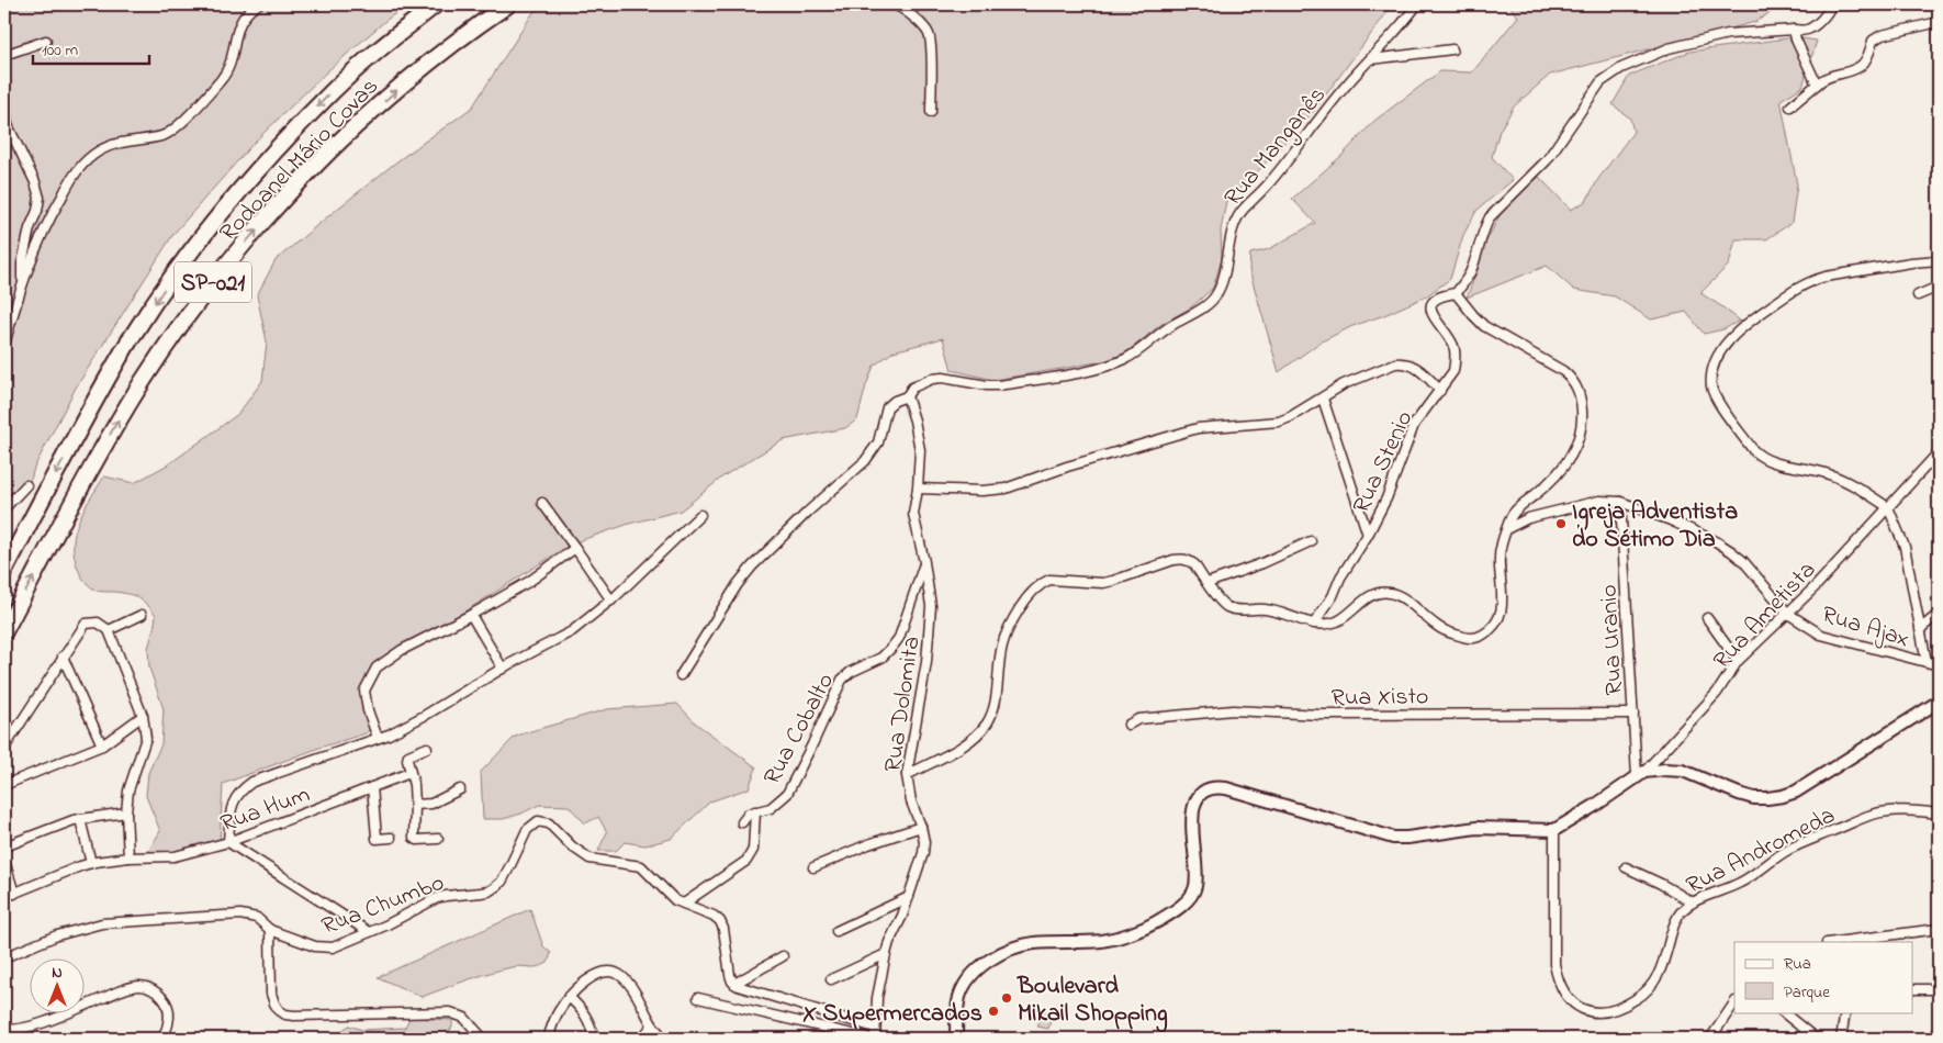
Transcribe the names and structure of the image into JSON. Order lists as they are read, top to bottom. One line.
{"streets":{"highway":["Rodoanel Mário Covas","SP-021"],"street":["Rua Manganês","Rua Stenio","Rua Ametista","Rua Ajax","Rua Uranio","Rua Xisto","Rua Dolomita","Rua Cobalto","Rua Hum","Rua Andromeda","Rua Chumbo"]},"crossings":[["Rua Ametista","Rua Ajax"],["Rua Ametista","Rua Uranio"],["Rua Ajax","Rua Uranio"],["Rua Uranio","Rua Xisto"],["Rua Dolomita","Rua Cobalto"]],"places":["Igreja Adventista do Sétimo Dia","Boulevard Mikail Shopping","X Supermercados"],"legend":["Rua","Parque"],"scale_bar":"100 m","north":"top"}
